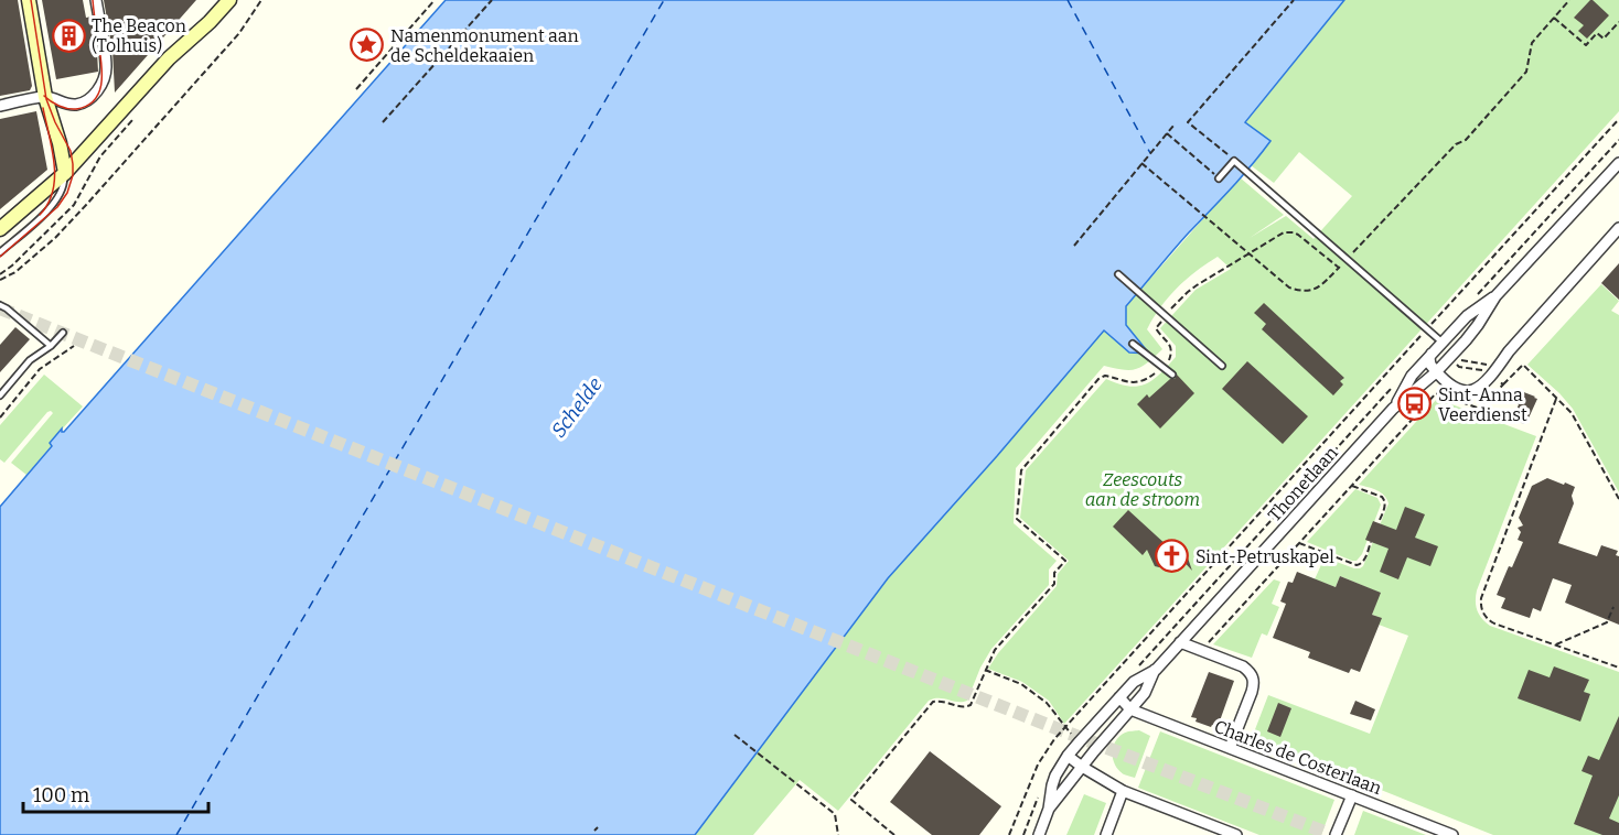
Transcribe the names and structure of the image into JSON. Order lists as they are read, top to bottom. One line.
{"streets":{"street":["Thonetlaan","Charles de Costerlaan"]},"crossings":[["Thonetlaan","Charles de Costerlaan"]],"water":["Schelde"],"parks":["Zeescouts aan de stroom"],"places":{"building":["The Beacon (Tolhuis)"],"place":["Namenmonument aan de Scheldekaaien"],"bus stop":["Sint-Anna Veerdienst"],"church":["Sint-Petruskapel"]},"scale_bar":"100 m"}
